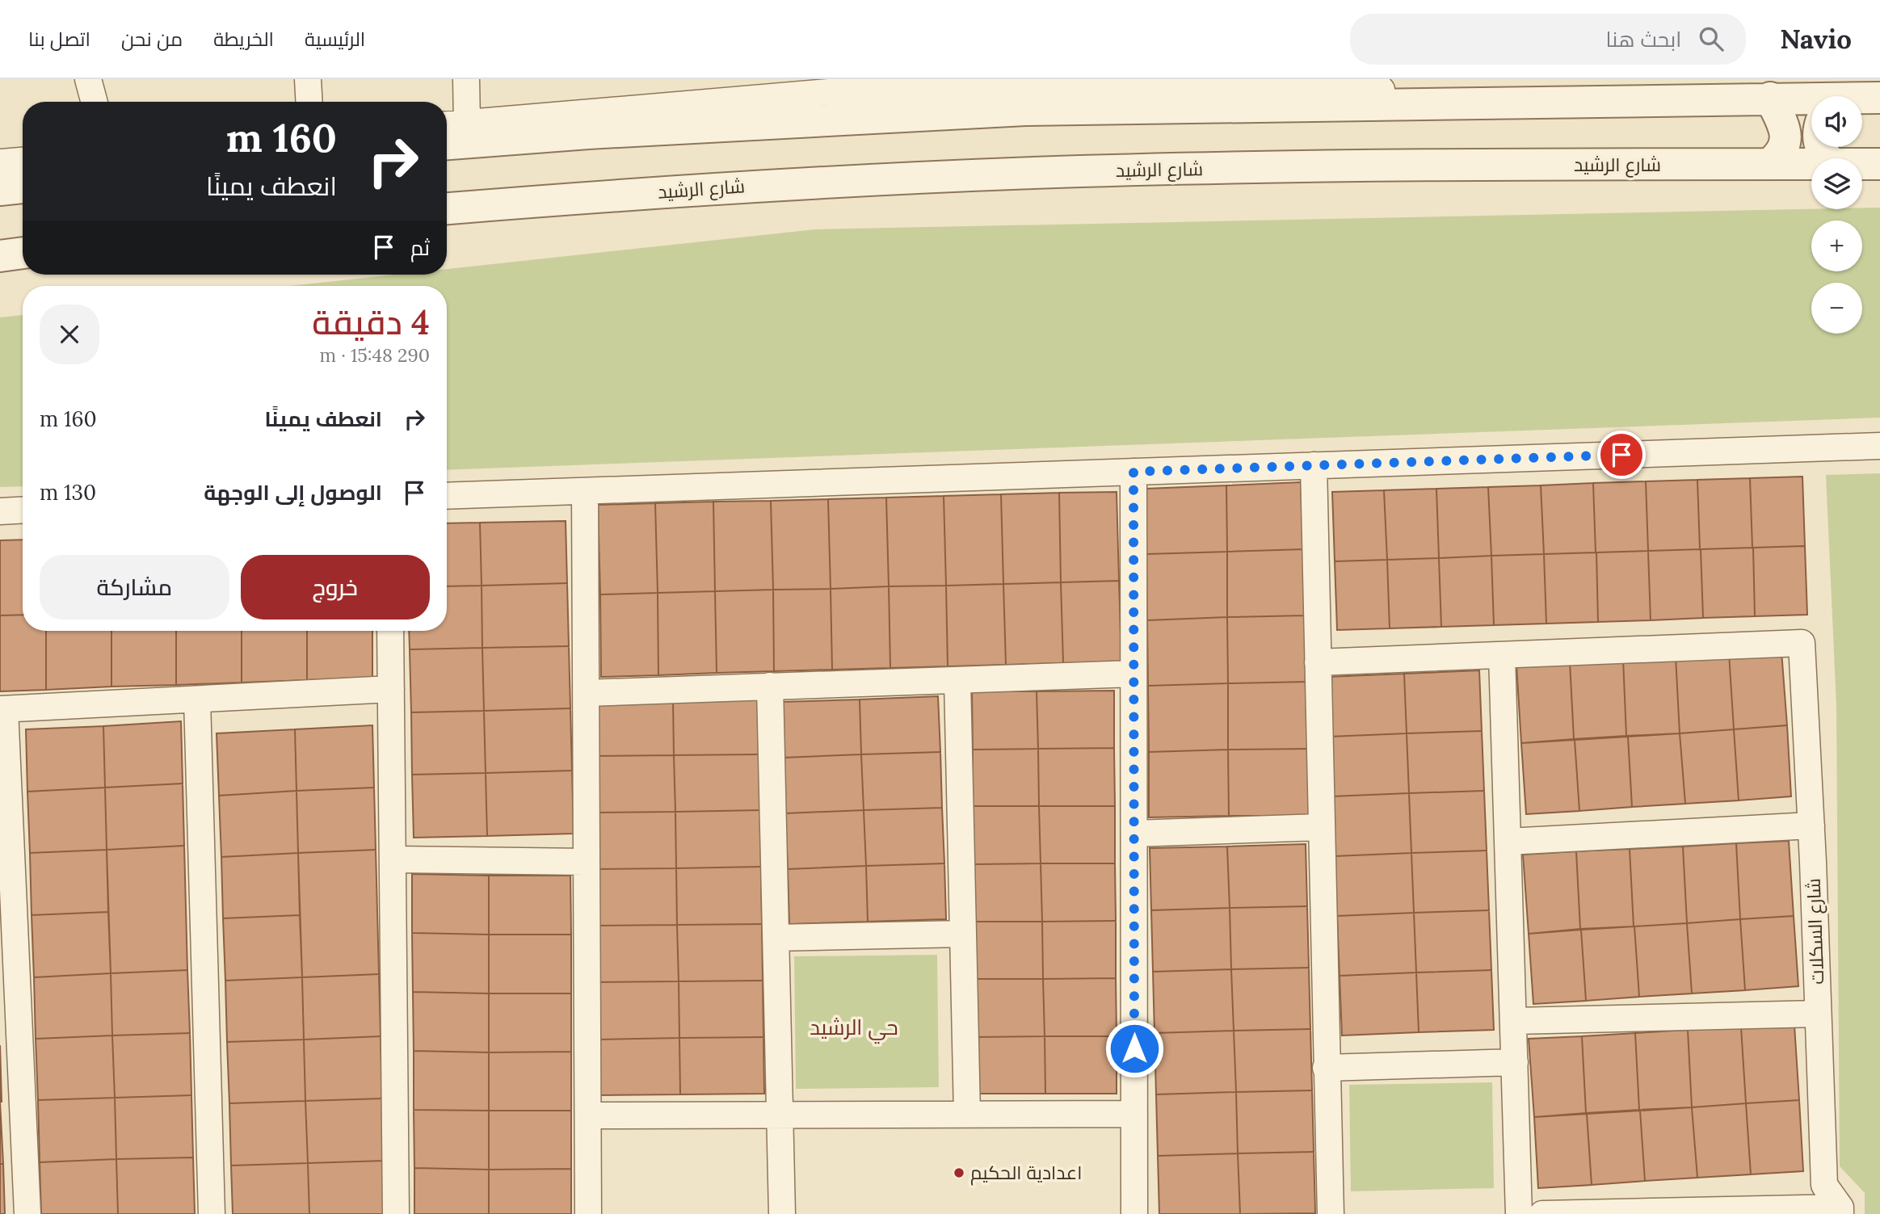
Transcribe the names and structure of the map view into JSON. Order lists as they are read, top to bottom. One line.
{"streets":{"street":["شارع الرشيد","شارع السكلات"]},"districts":["حي الرشيد"],"places":["اعدادية الحكيم"],"page":{"header":"Navio","search":"ابحث هنا","nav":["الرئيسية","الخريطة","من نحن","اتصل بنا"],"map_buttons":["+","−"],"turn":["160 m","انعطف يمينًا"],"then":"ثم","heading":["4 دقيقة","290 m · 15:48"],"list":[{"name":"انعطف يمينًا","value":"160 m"},{"name":"الوصول إلى الوجهة","value":"130 m"}],"buttons":["خروج","مشاركة"]}}
